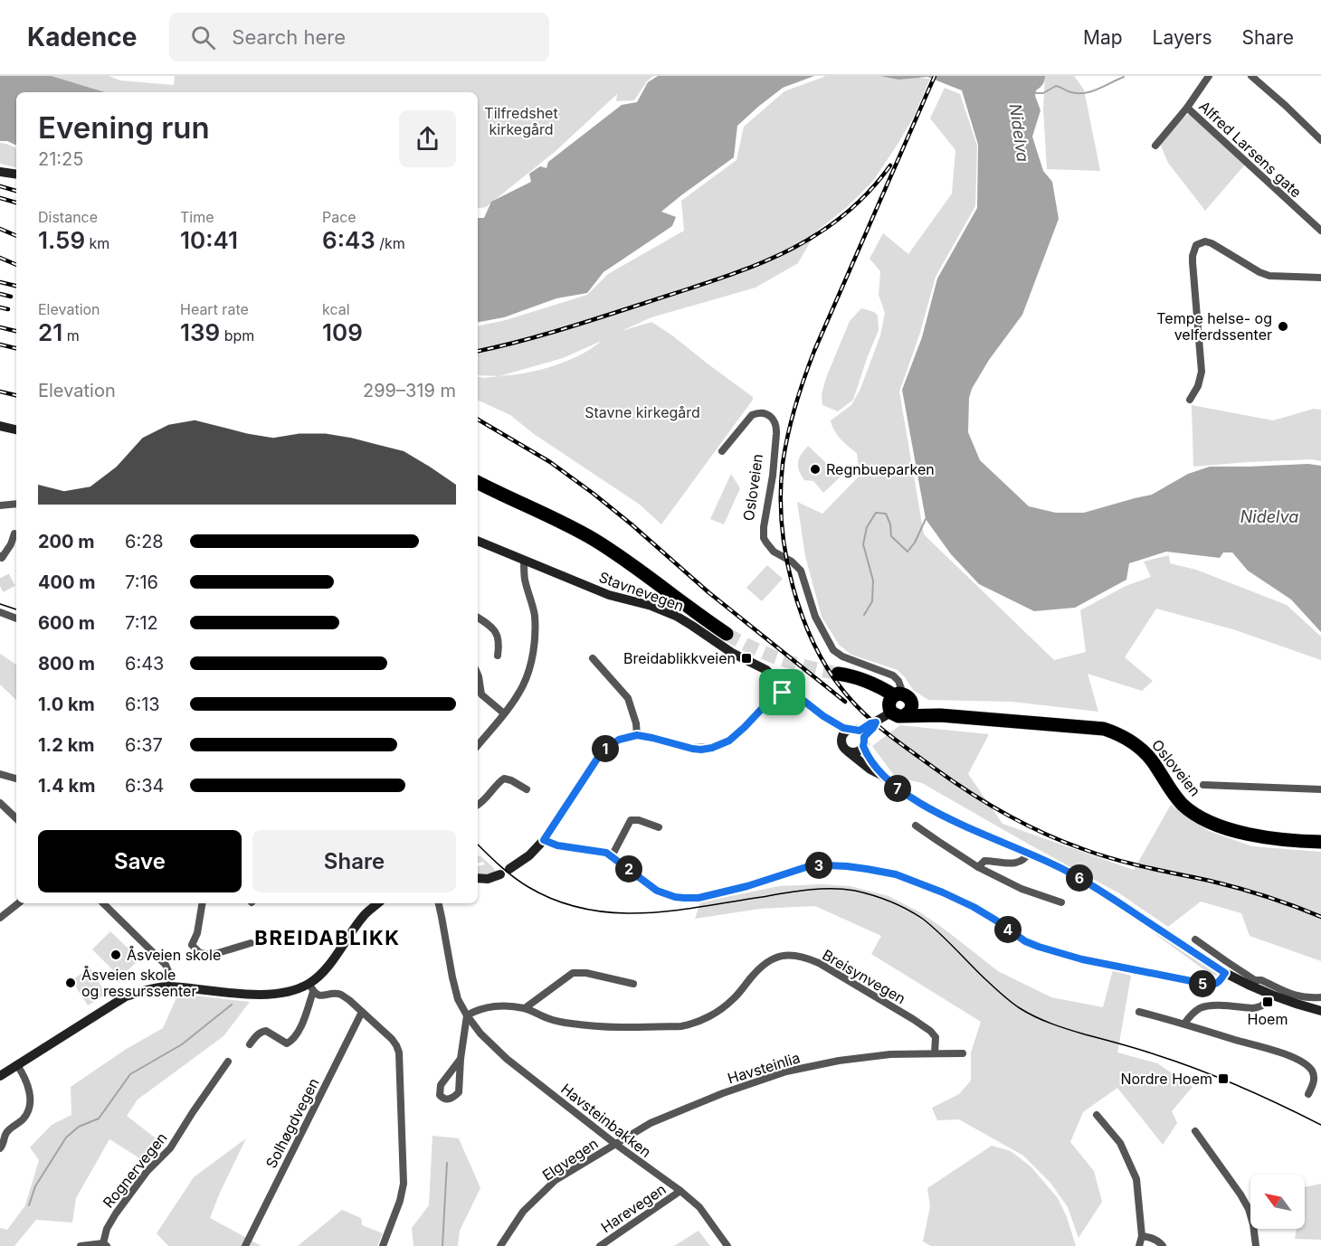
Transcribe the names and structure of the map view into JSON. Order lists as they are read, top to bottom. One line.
{"streets":{"highway":["Osloveien"],"street":["Alfred Larsens gate","Stavnevegen","Breisynvegen","Havsteinlia","Havsteinbakken","Solhøgdvegen","Elgvegen","Rognervegen","Harevegen"]},"crossings":[["Breisynvegen","Havsteinlia"],["Breisynvegen","Havsteinbakken"],["Havsteinlia","Havsteinbakken"],["Havsteinlia","Elgvegen"],["Havsteinbakken","Elgvegen"],["Havsteinbakken","Harevegen"]],"districts":["BREIDABLIKK"],"water":["Nidelva"],"parks":["Tilfredshet kirkegård","Stavne kirkegård"],"places":{"other":["Tempe helse- og velferdssenter","Regnbueparken","Åsveien skole","Åsveien skole og ressurssenter"],"transit":["Breidablikkveien","Hoem","Nordre Hoem"]},"north":"top left","page":{"header":"Kadence","search":"Search here","nav":["Map","Layers","Share"],"heading":["Evening run","21:25"],"stats":[["Distance","1.59 km"],["Time","10:41"],["Pace","6:43 /km"],["Elevation","21 m"],["Heart rate","139 bpm"],["kcal","109"]],"chart":["Elevation","299–319 m"],"list":[{"name":"200 m","note":"6:28"},{"name":"400 m","note":"7:16"},{"name":"600 m","note":"7:12"},{"name":"800 m","note":"6:43"},{"name":"1.0 km","note":"6:13"},{"name":"1.2 km","note":"6:37"},{"name":"1.4 km","note":"6:34"}],"pins":["1","7","3","2","6","4","5"],"buttons":["Save","Share"]}}
